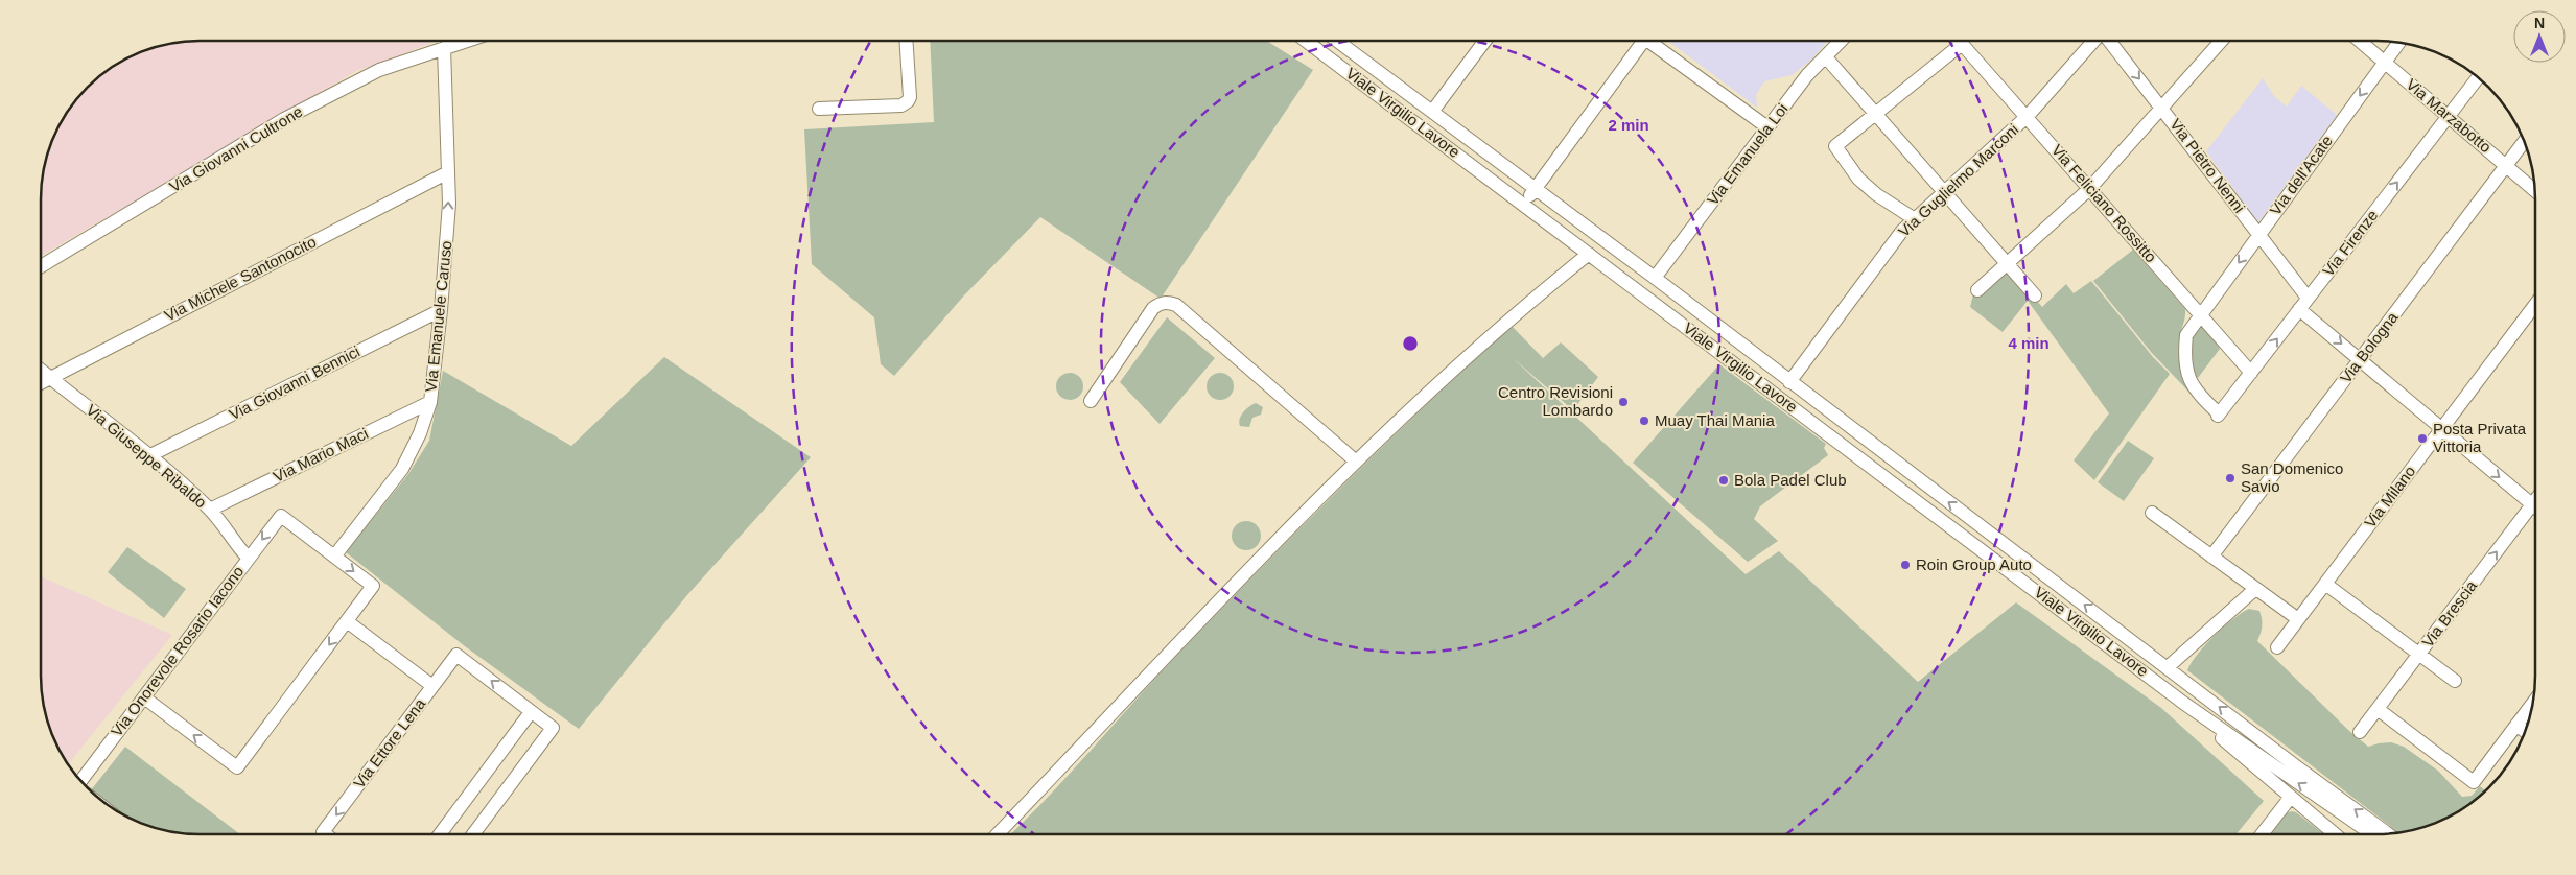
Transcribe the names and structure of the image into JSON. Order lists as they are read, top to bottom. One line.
{"streets":{"street":["Viale Virgilio Lavore","Via Marzabotto","Via Giovanni Cultrone","Via Emanuela Loi","Via Pietro Nenni","Via dell'Acate","Via Guglielmo Marconi","Via Feliciano Rossitto","Via Firenze","Via Michele Santonocito","Via Emanuele Caruso","Via Bologna","Via Giovanni Bennici","Via Mario Maci","Via Giuseppe Ribaldo","Via Milano","Via Brescia","Via Onorevole Rosario Iacono","Via Ettore Lena"]},"crossings":[["Via Marzabotto","Via dell'Acate"],["Via Marzabotto","Via Firenze"],["Via Marzabotto","Via Bologna"],["Via Giovanni Cultrone","Via Emanuele Caruso"],["Via Pietro Nenni","Via dell'Acate"],["Via Pietro Nenni","Via Firenze"],["Via dell'Acate","Via Feliciano Rossitto"],["Via dell'Acate","Via Firenze"],["Via Guglielmo Marconi","Via Feliciano Rossitto"],["Via Feliciano Rossitto","Via Firenze"],["Via Michele Santonocito","Via Emanuele Caruso"],["Via Michele Santonocito","Via Giuseppe Ribaldo"],["Via Emanuele Caruso","Via Giovanni Bennici"],["Via Emanuele Caruso","Via Mario Maci"],["Via Emanuele Caruso","Via Onorevole Rosario Iacono"],["Via Giovanni Bennici","Via Giuseppe Ribaldo"],["Via Mario Maci","Via Giuseppe Ribaldo"],["Via Giuseppe Ribaldo","Via Onorevole Rosario Iacono"]],"one_way":["Via dell'Acate","Via Firenze","Via Brescia"],"places":["Centro Revisioni Lombardo","Muay Thai Mania","Posta Privata Vittoria","San Domenico Savio","Bola Padel Club","Roin Group Auto"],"north":"top","rings":["2 min","4 min"]}
